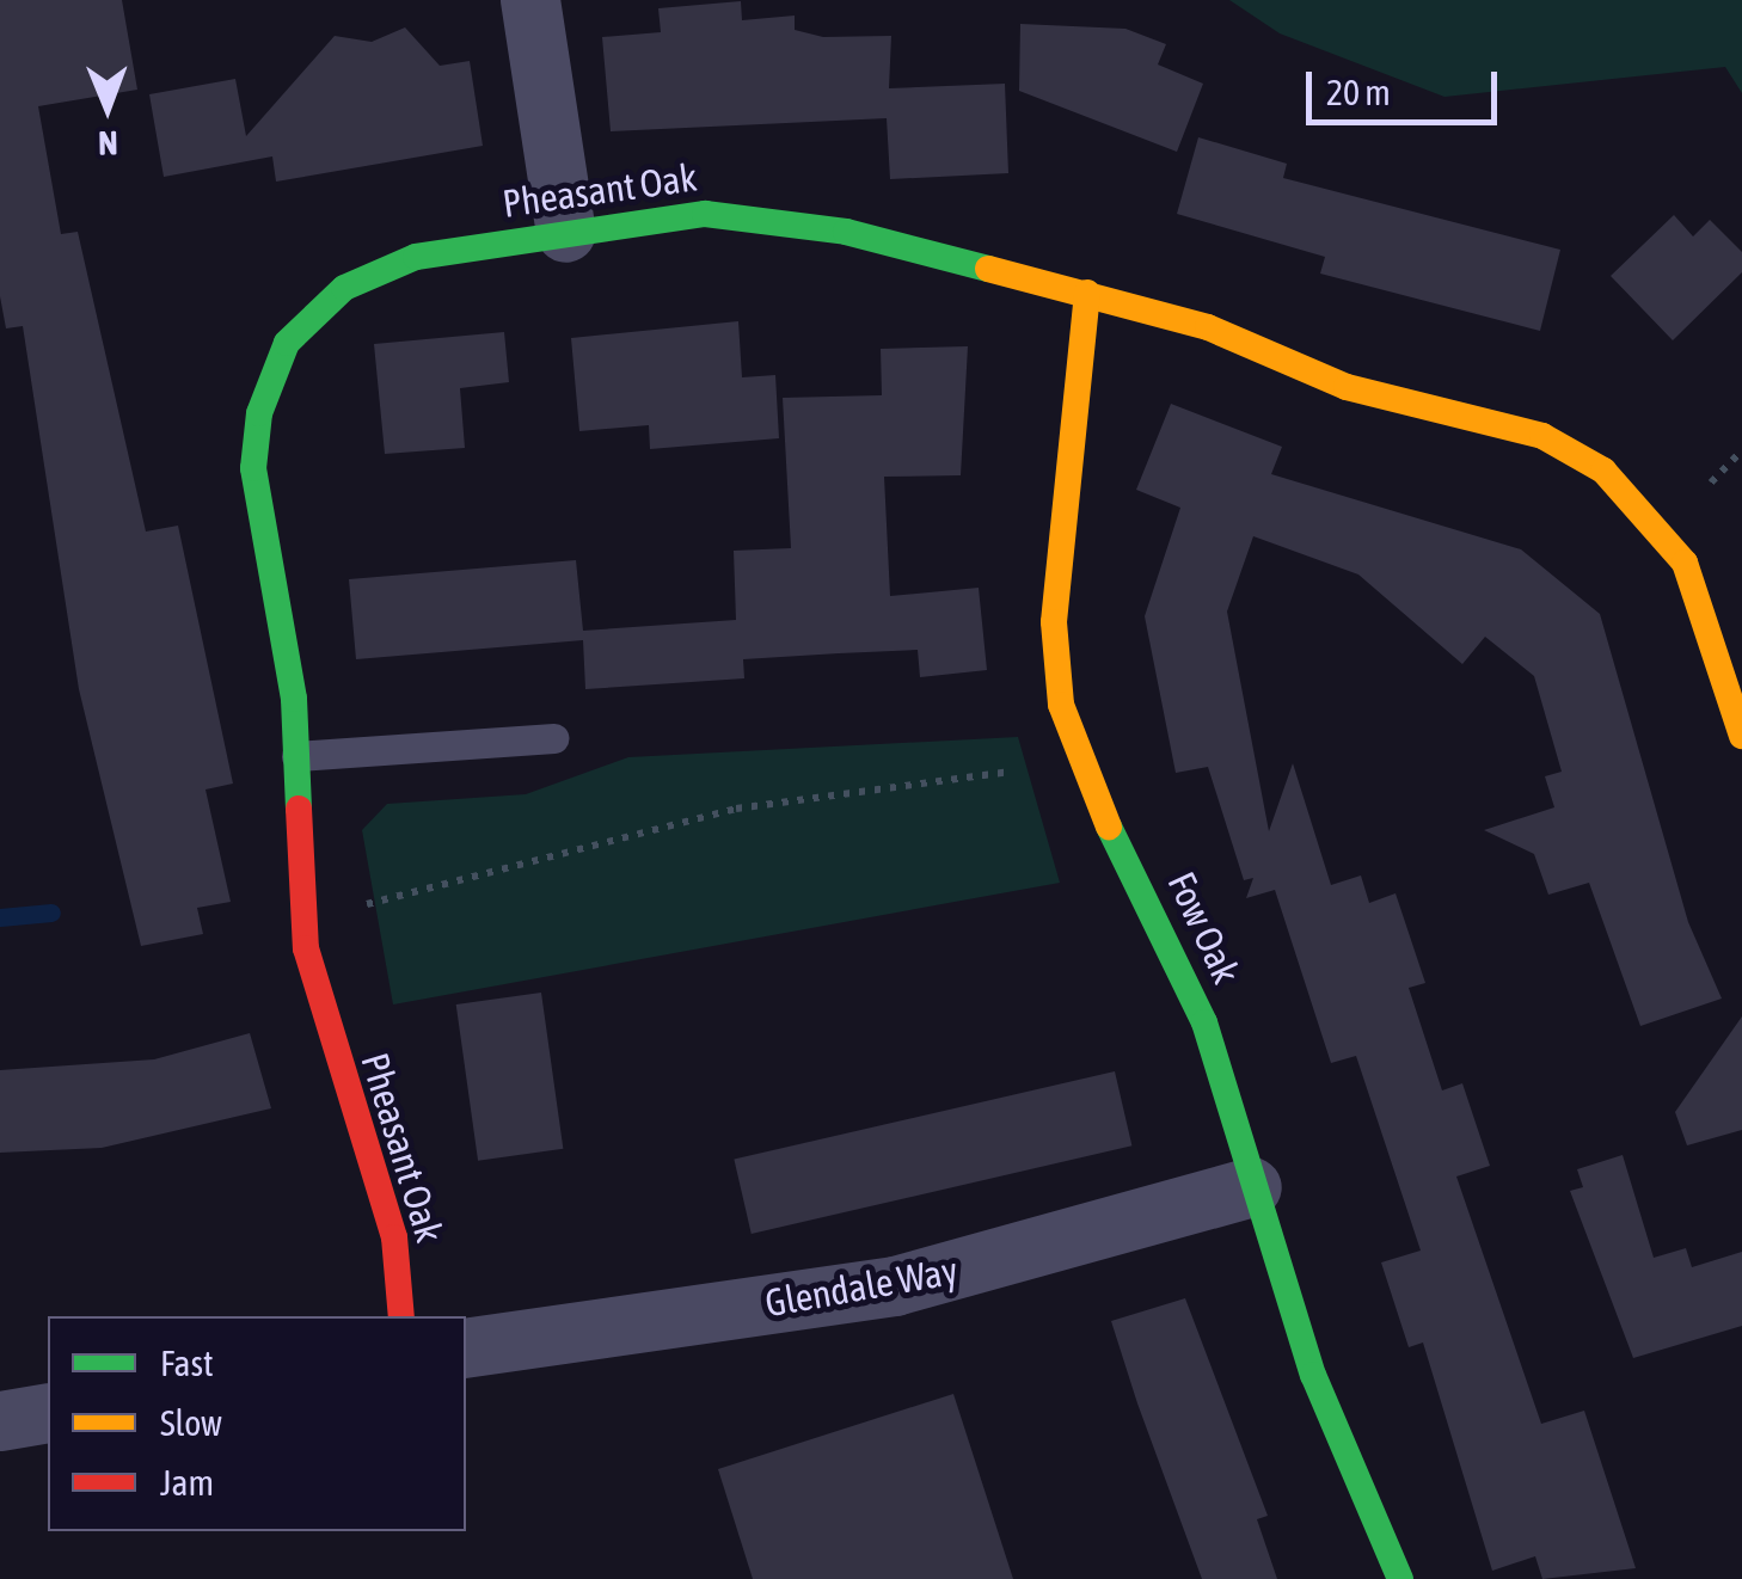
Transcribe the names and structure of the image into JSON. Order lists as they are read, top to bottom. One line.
{"streets":{"street":["Pheasant Oak","Fow Oak","Glendale Way"]},"crossings":[["Pheasant Oak","Fow Oak"],["Fow Oak","Glendale Way"]],"legend":["Fast","Slow","Jam"],"scale_bar":"20 m","north":"bottom"}
